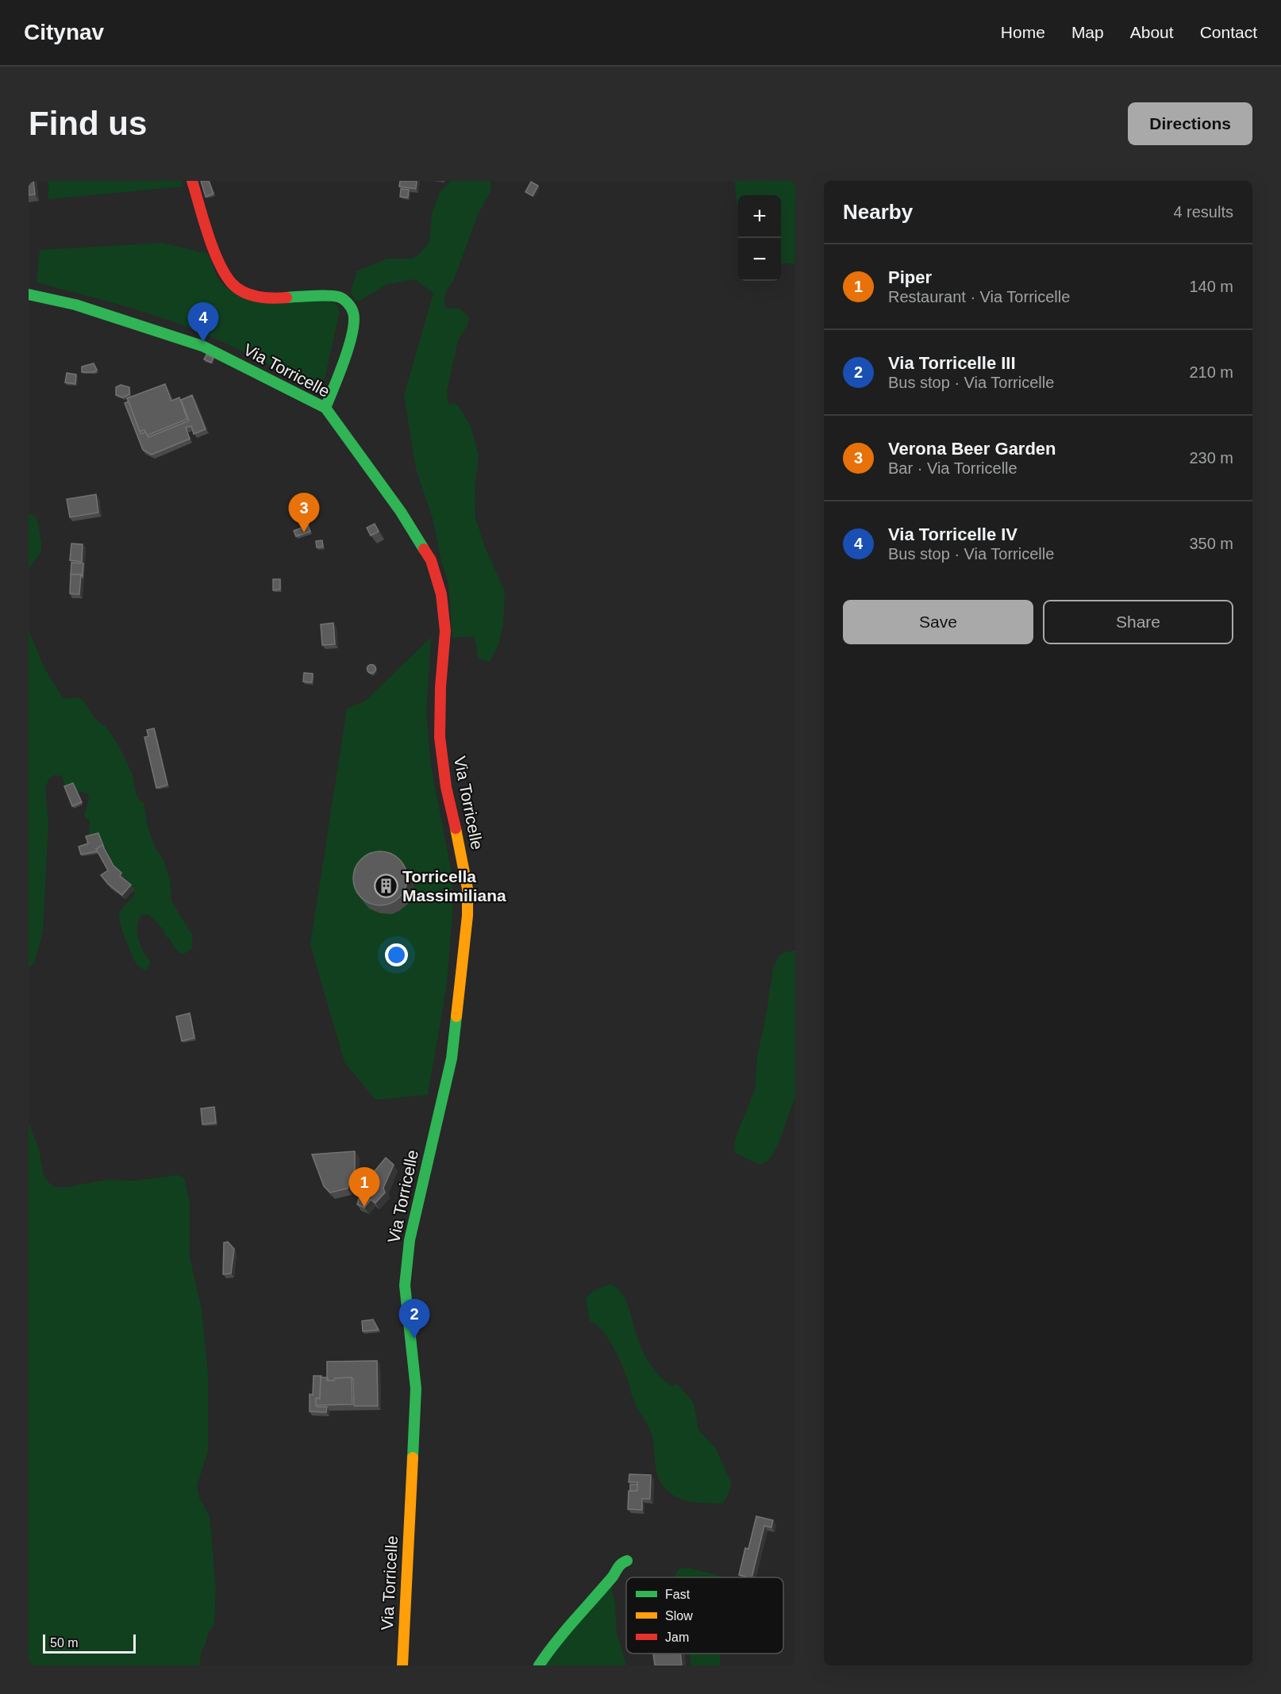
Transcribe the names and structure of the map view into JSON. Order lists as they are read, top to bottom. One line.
{"streets":{"street":["Via Torricelle"]},"places":{"building":["Torricella Massimiliana"]},"legend":["Fast","Slow","Jam"],"scale_bar":"50 m","page":{"header":"Citynav","nav":["Home","Map","About","Contact"],"buttons":["Directions",["Save","Share"]],"title":"Find us","heading":["Nearby","4 results"],"map_buttons":["+","−"],"list":[{"mark":"1","name":"Piper","note":"Restaurant · Via Torricelle","value":"140 m"},{"mark":"2","name":"Via Torricelle III","note":"Bus stop · Via Torricelle","value":"210 m"},{"mark":"3","name":"Verona Beer Garden","note":"Bar · Via Torricelle","value":"230 m"},{"mark":"4","name":"Via Torricelle IV","note":"Bus stop · Via Torricelle","value":"350 m"}],"pins":["4","3","1","2"],"scale":"50 m"}}
